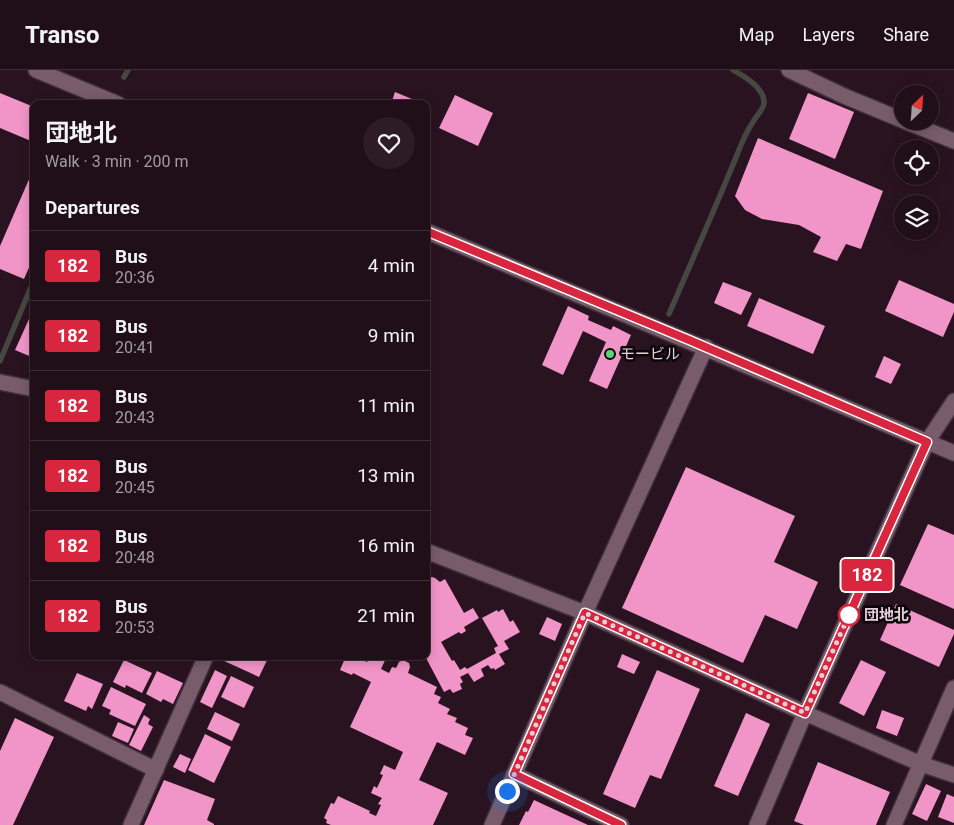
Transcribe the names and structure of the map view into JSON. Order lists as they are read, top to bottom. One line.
{"places":["モービル","団地北"],"lines":["bus line 182"],"north":"top right","page":{"header":"Transo","nav":["Map","Layers","Share"],"on_map":"182","heading":[["団地北","Walk · 3 min · 200 m"],"Departures"],"list":[{"mark":"182","name":"Bus","note":"20:36","value":"4 min"},{"mark":"182","name":"Bus","note":"20:41","value":"9 min"},{"mark":"182","name":"Bus","note":"20:43","value":"11 min"},{"mark":"182","name":"Bus","note":"20:45","value":"13 min"},{"mark":"182","name":"Bus","note":"20:48","value":"16 min"},{"mark":"182","name":"Bus","note":"20:53","value":"21 min"}]}}
